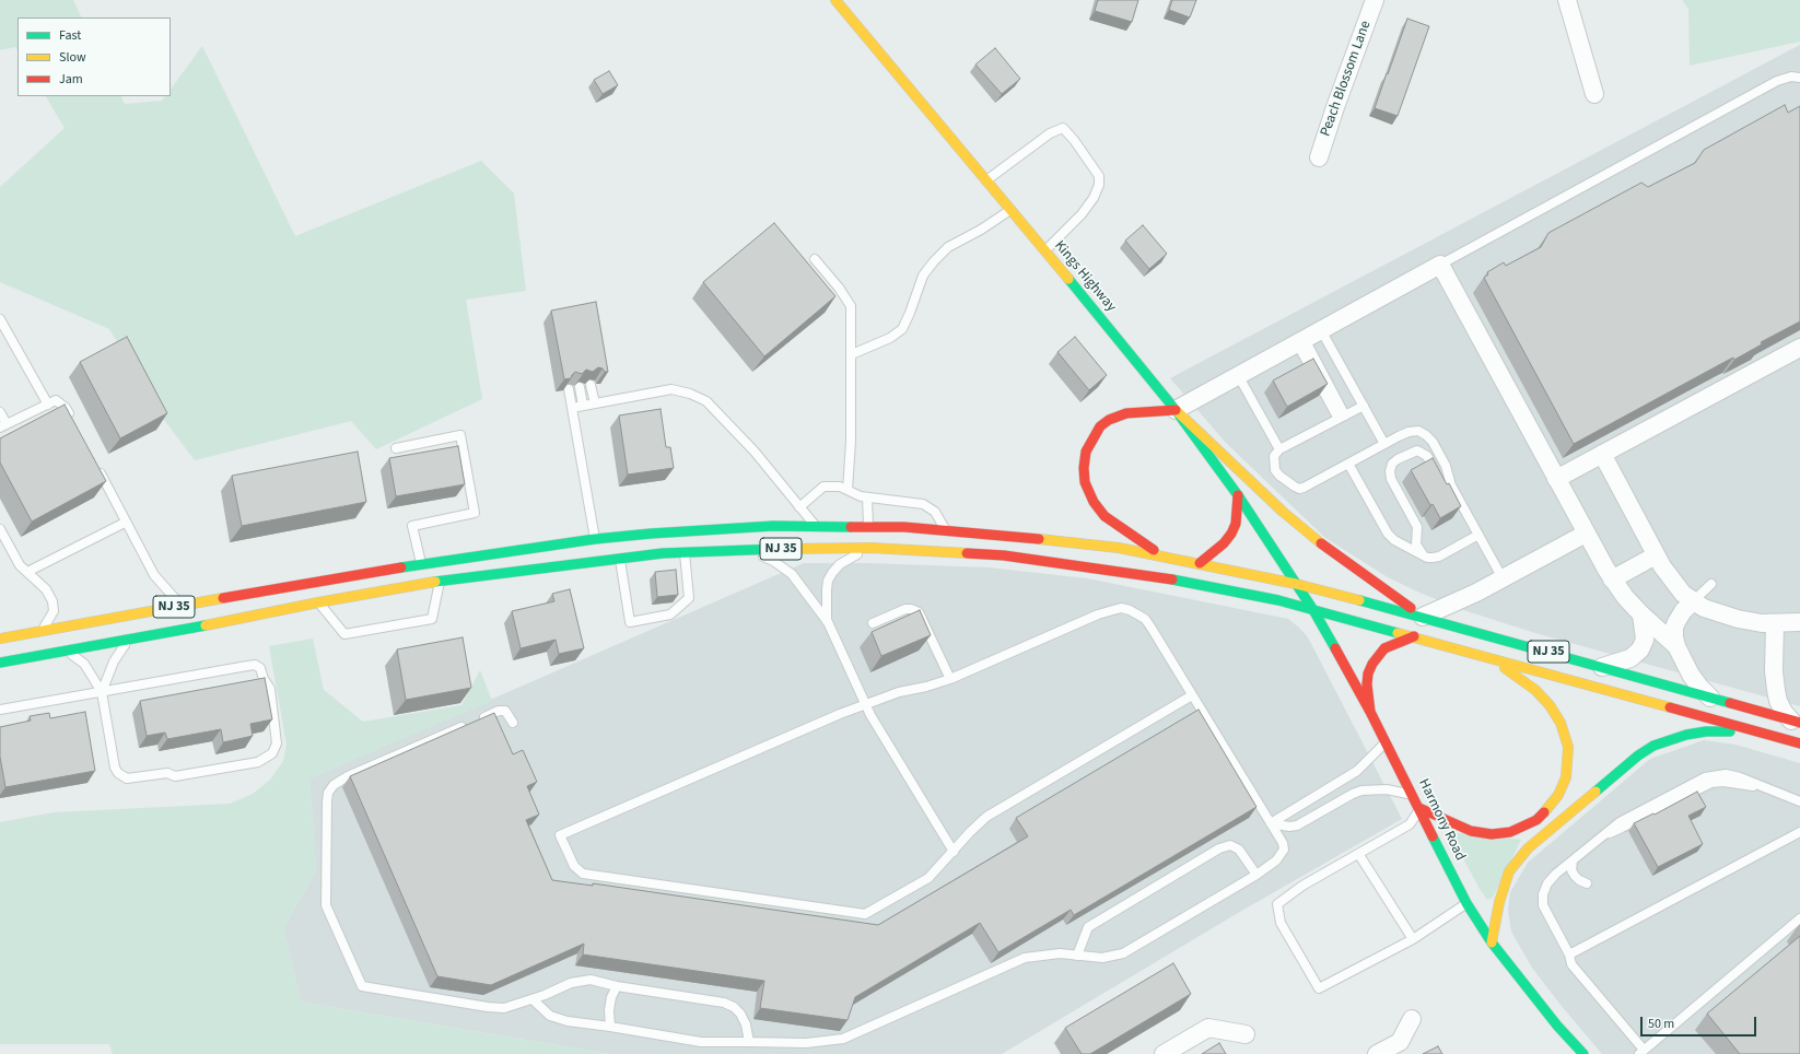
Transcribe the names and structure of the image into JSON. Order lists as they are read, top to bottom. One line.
{"streets":{"main road":["Kings Highway","NJ 35","Harmony Road"],"street":["Peach Blossom Lane"]},"crossings":[["Kings Highway","NJ 35"],["Kings Highway","Harmony Road"],["NJ 35","Harmony Road"]],"legend":["Fast","Slow","Jam"],"scale_bar":"50 m"}
